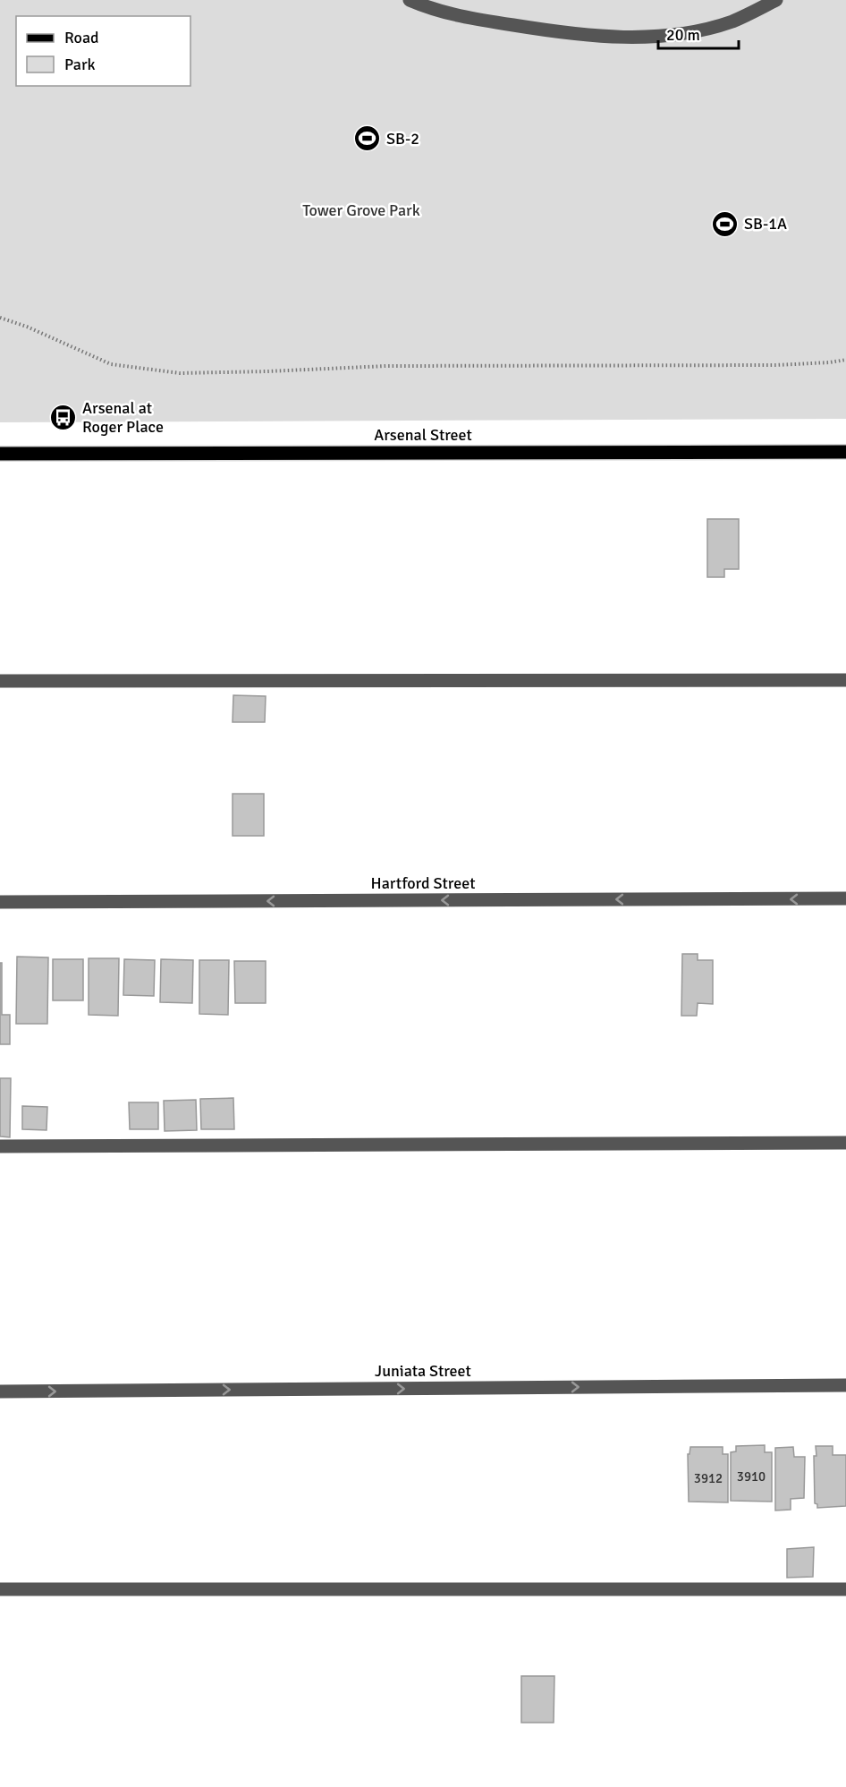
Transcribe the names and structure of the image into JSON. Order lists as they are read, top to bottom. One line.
{"streets":{"main road":["Arsenal Street"],"street":["Hartford Street","Juniata Street"]},"one_way":["Hartford Street","Juniata Street"],"parks":["Tower Grove Park"],"places":{"sports":["SB-2","SB-1A"],"bus stop":["Arsenal at Roger Place"]},"house_numbers":["3910","3912"],"legend":["Road","Park"],"scale_bar":"20 m"}
